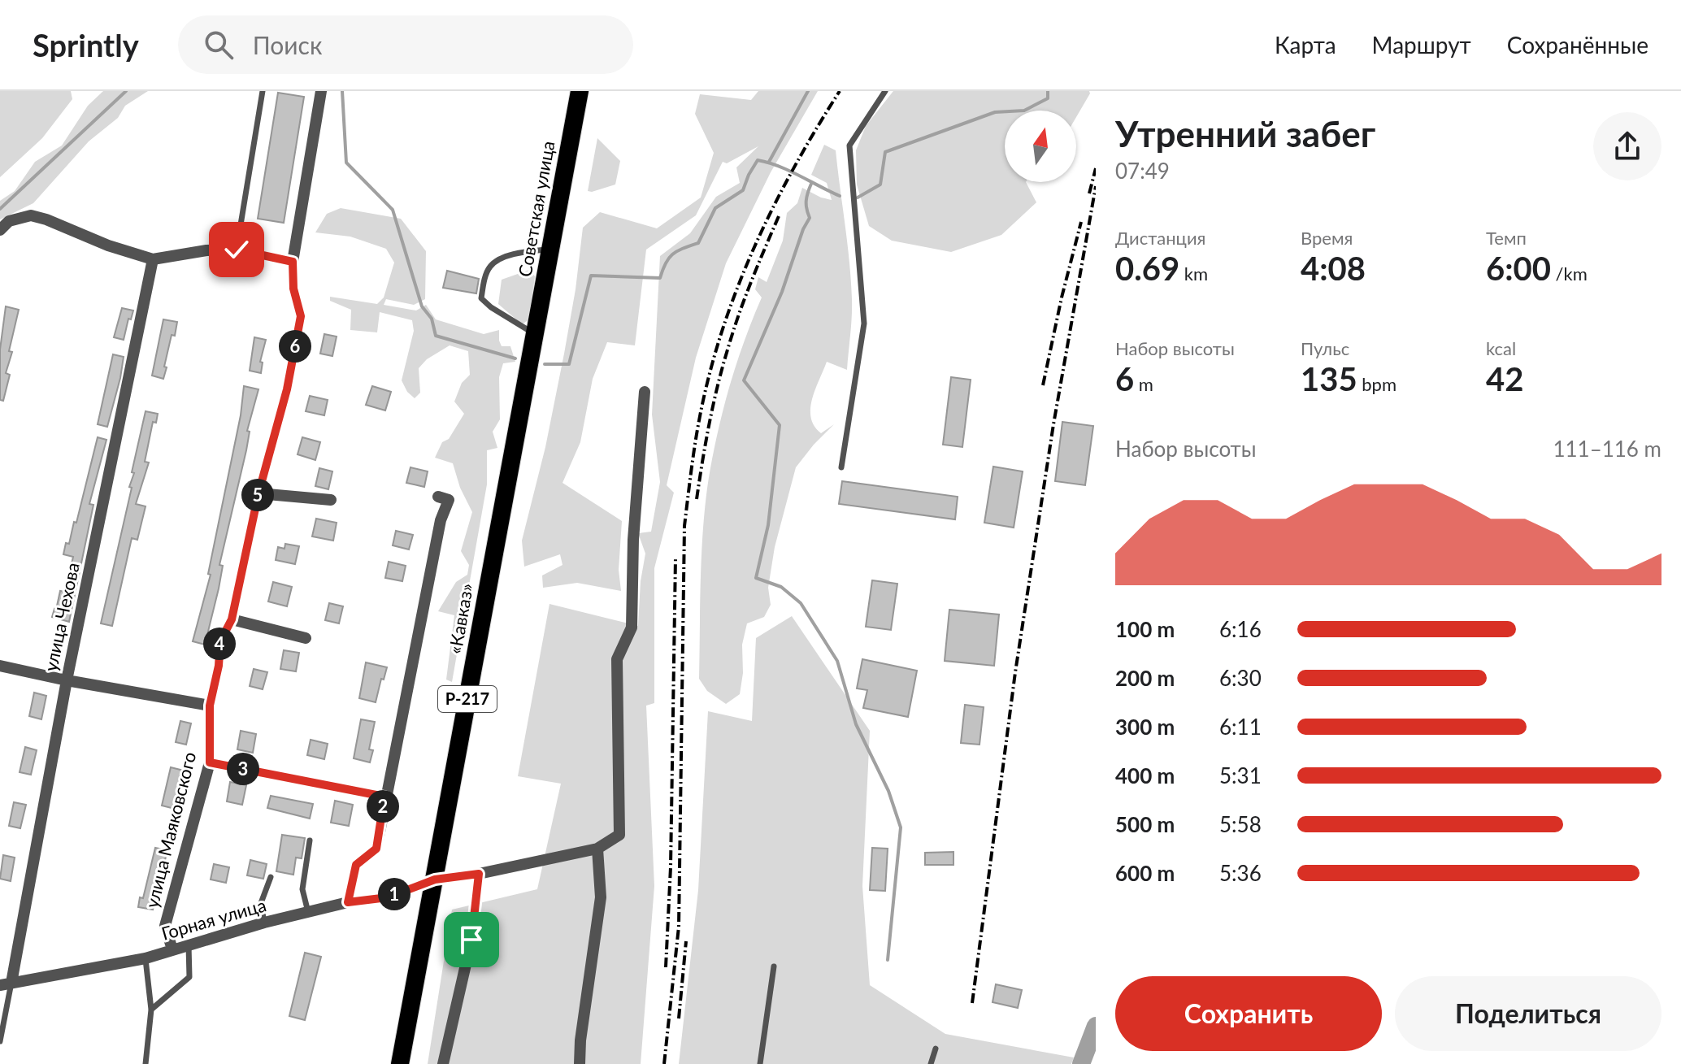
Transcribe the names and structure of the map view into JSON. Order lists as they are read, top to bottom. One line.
{"streets":{"highway":["Советская улица","«Кавказ»","Р-217"],"street":["улица Чехова","улица Маяковского","Горная улица"]},"crossings":[["Советская улица","«Кавказ»"],["улица Чехова","Горная улица"],["«Кавказ»","Горная улица"],["улица Маяковского","Горная улица"]],"north":"top","page":{"header":"Sprintly","search":"Поиск","nav":["Карта","Маршрут","Сохранённые"],"heading":["Утренний забег","07:49"],"stats":[["Дистанция","0.69 km"],["Время","4:08"],["Темп","6:00 /km"],["Набор высоты","6 m"],["Пульс","135 bpm"],["kcal","42"]],"pins":["6","5","4","3","2","1"],"chart":["Набор высоты","111–116 m"],"list":[{"name":"100 m","note":"6:16"},{"name":"200 m","note":"6:30"},{"name":"300 m","note":"6:11"},{"name":"400 m","note":"5:31"},{"name":"500 m","note":"5:58"},{"name":"600 m","note":"5:36"}],"buttons":["Сохранить","Поделиться"]}}
